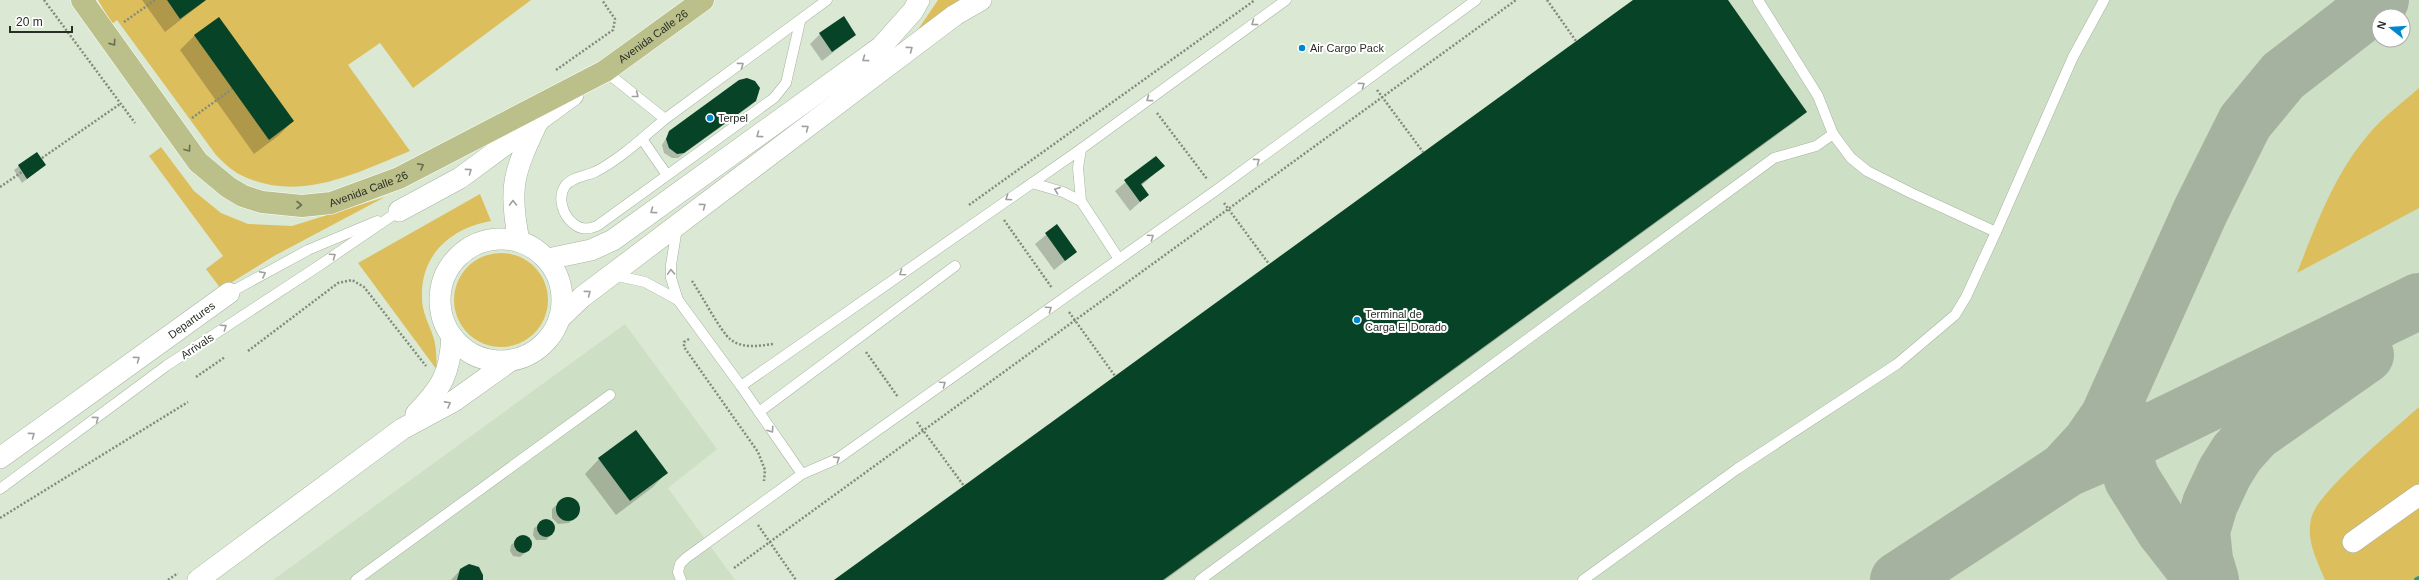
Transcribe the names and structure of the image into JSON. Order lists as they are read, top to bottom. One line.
{"streets":{"main road":["Avenida Calle 26"],"street":["Departures"],"lane":["Arrivals"]},"crossings":[["Departures","Arrivals"]],"one_way":["Avenida Calle 26","Departures","Arrivals"],"places":["Air Cargo Pack","Terpel","Terminal de Carga El Dorado"],"scale_bar":"20 m","north":"left"}
